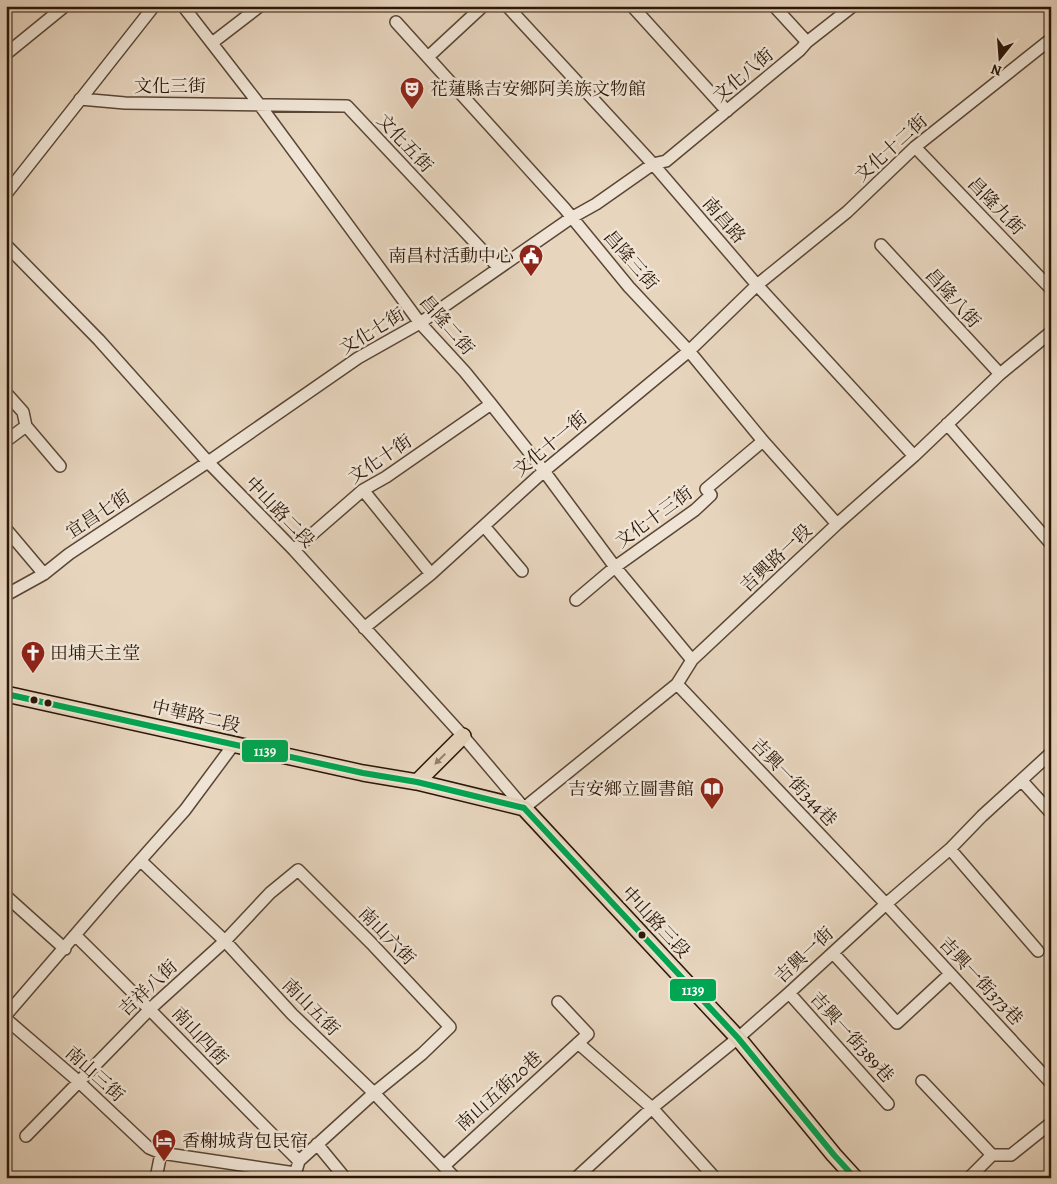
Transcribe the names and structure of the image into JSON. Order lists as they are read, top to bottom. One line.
{"streets":{"main road":["中華路二段","中山路三段"],"street":["文化八街","文化三街","文化五街","文化十二街","昌隆九街","南昌路","昌隆三街","昌隆八街","昌隆二街","文化七街","文化十一街","文化十街","中山路二段","宜昌七街","文化十三街","吉興路一段","吉興一街344巷","南山六街","吉興一街","吉興一街373巷","吉祥八街","南山五街","南山四街","吉興一街389巷","南山三街","南山五街20巷"]},"crossings":[["文化八街","南昌路"],["文化八街","文化七街"],["文化三街","文化五街"],["文化三街","昌隆二街"],["文化五街","昌隆二街"],["文化五街","文化七街"],["文化十二街","昌隆九街"],["文化十二街","南昌路"],["文化十二街","文化十一街"],["南昌路","文化七街"],["南昌路","文化十一街"],["南昌路","吉興路一段"],["昌隆三街","文化七街"],["昌隆三街","文化十一街"],["昌隆三街","文化十三街"],["昌隆三街","吉興路一段"],["昌隆八街","吉興路一段"],["昌隆二街","文化七街"],["昌隆二街","文化十一街"],["昌隆二街","文化十街"],["昌隆二街","文化十三街"],["昌隆二街","吉興路一段"],["文化七街","中山路二段"],["文化七街","宜昌七街"],["文化十一街","中山路二段"],["文化十街","中山路二段"],["中山路二段","宜昌七街"],["中山路二段","吉興路一段"],["中山路二段","中華路二段"],["中山路二段","中山路三段"],["吉興路一段","中華路二段"],["吉興路一段","吉興一街344巷"],["吉興路一段","中山路三段"],["中華路二段","中山路三段"],["吉興一街344巷","吉興一街"],["吉興一街344巷","吉興一街373巷"],["中山路三段","吉興一街"],["南山六街","吉祥八街"],["南山六街","南山五街"],["吉興一街","吉興一街373巷"],["吉興一街","吉興一街389巷"],["吉祥八街","南山五街"],["吉祥八街","南山四街"],["吉祥八街","南山三街"],["南山五街","南山五街20巷"]],"places":{"theatre":["花蓮縣吉安鄉阿美族文物館"],"public building":["南昌村活動中心"],"church":["田埔天主堂"],"library":["吉安鄉立圖書館"],"hotel":["香榭城背包民宿"]},"lines":["transit line 1139"],"north":"bottom"}
